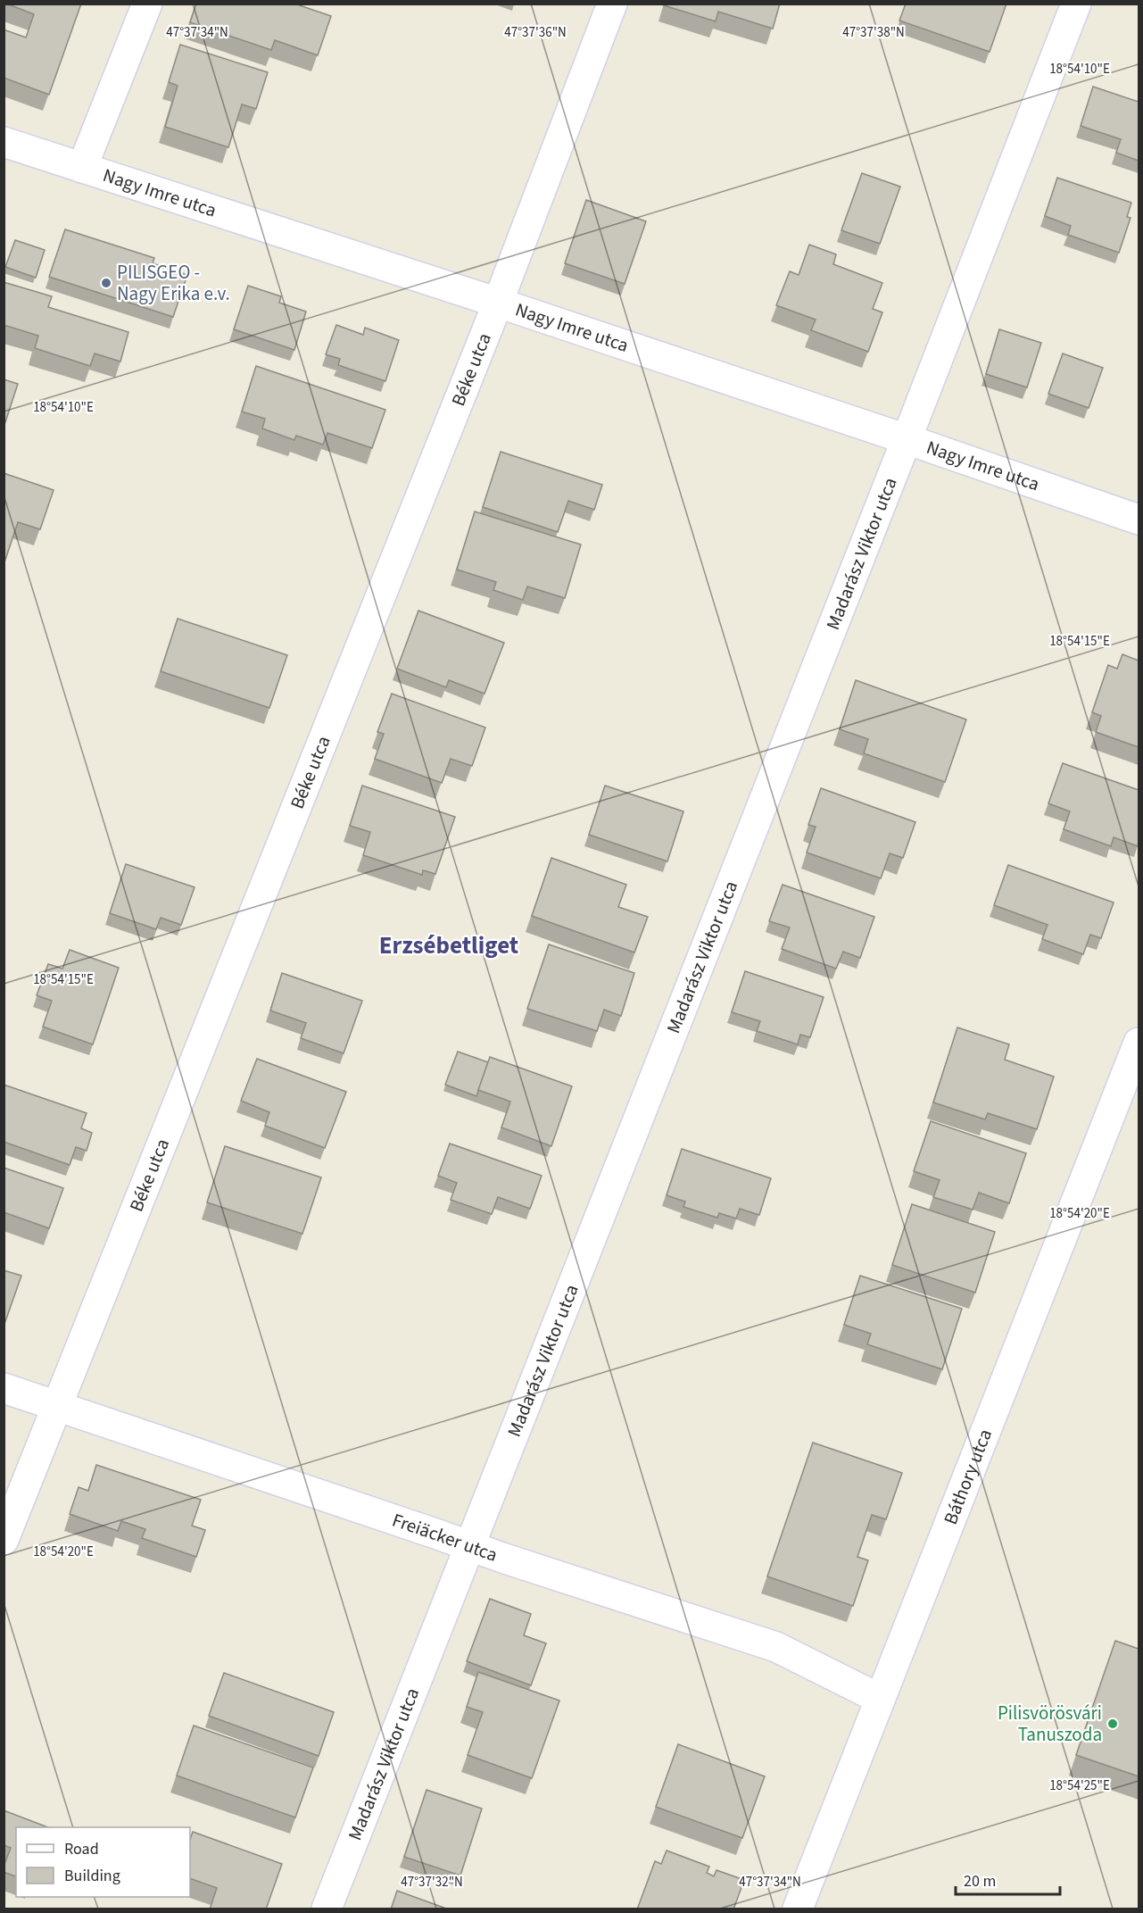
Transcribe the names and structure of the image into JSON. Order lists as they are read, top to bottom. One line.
{"streets":{"street":["Nagy Imre utca","Béke utca","Madarász Viktor utca","Báthory utca","Freiäcker utca"]},"crossings":[["Nagy Imre utca","Béke utca"],["Nagy Imre utca","Madarász Viktor utca"],["Béke utca","Freiäcker utca"],["Madarász Viktor utca","Freiäcker utca"],["Báthory utca","Freiäcker utca"]],"districts":["Erzsébetliget"],"places":["PILISGEO - Nagy Erika e.v.","Pilisvörösvári Tanuszoda"],"legend":["Road","Building"],"scale_bar":"20 m","coordinates":["47°37'34\"N","47°37'36\"N","47°37'38\"N","18°54'10\"E","18°54'15\"E","18°54'20\"E","18°54'25\"E","47°37'32\"N"]}
